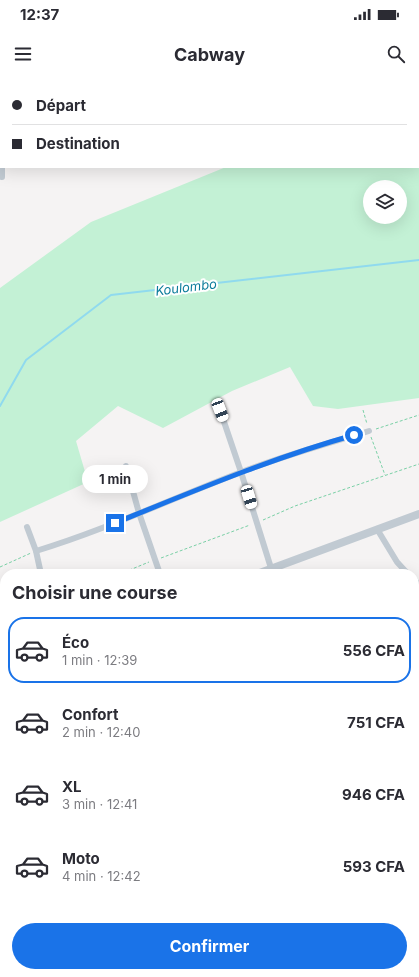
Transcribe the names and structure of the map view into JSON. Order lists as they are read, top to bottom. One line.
{"water":["Koulombo"],"page":{"status":"12:37","header":"Cabway","banner":["Départ","Destination"],"bubble":"1 min","heading":"Choisir une course","list":[{"name":"Éco","note":"1 min · 12:39","value":"556 CFA"},{"name":"Confort","note":"2 min · 12:40","value":"751 CFA"},{"name":"XL","note":"3 min · 12:41","value":"946 CFA"},{"name":"Moto","note":"4 min · 12:42","value":"593 CFA"}],"buttons":"Confirmer"}}
